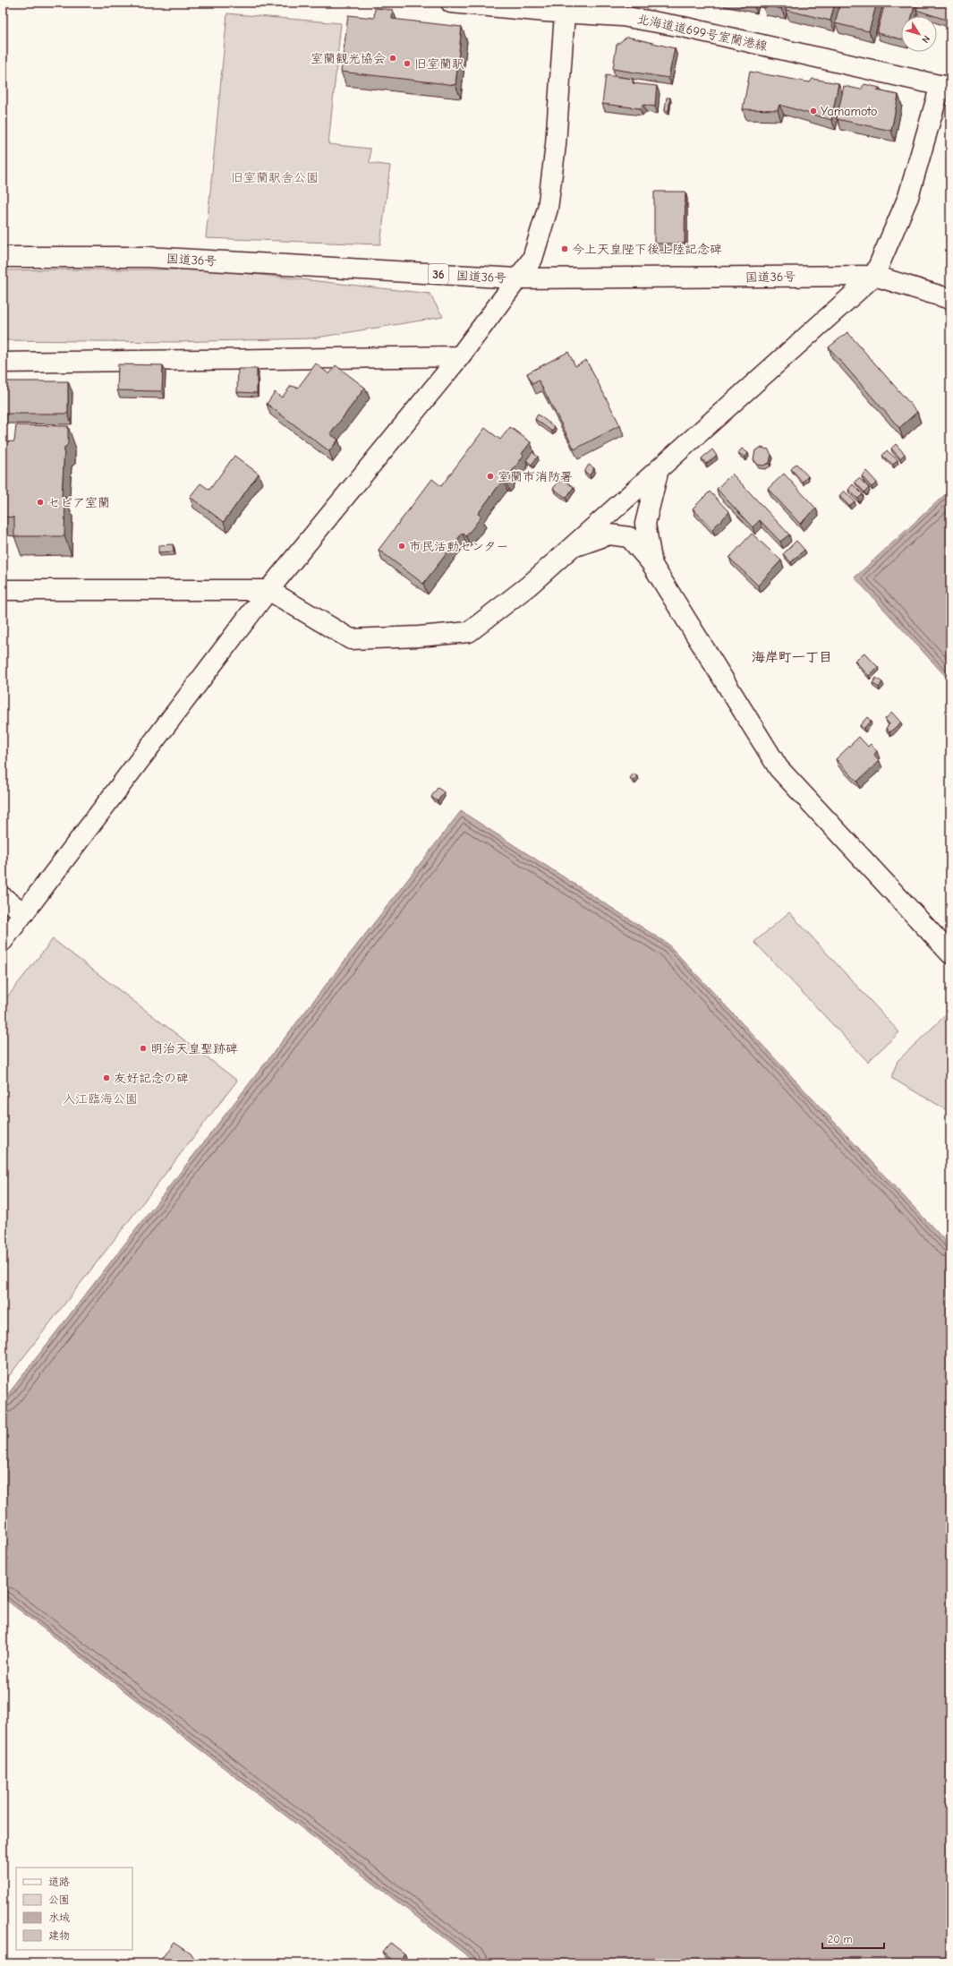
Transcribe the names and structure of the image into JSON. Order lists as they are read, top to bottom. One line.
{"streets":{"main road":["北海道道699号室蘭港線","国道36号","36"]},"districts":["海岸町一丁目"],"parks":["旧室蘭駅舎公園","入江臨海公園"],"places":["室蘭観光協会","旧室蘭駅","Yamamoto","今上天皇陛下後上陸記念碑","室蘭市消防署","セピア室蘭","市民活動センター","明治天皇聖跡碑","友好記念の碑"],"legend":["道路","公園","水域","建物"],"scale_bar":"20 m","north":"bottom right"}
